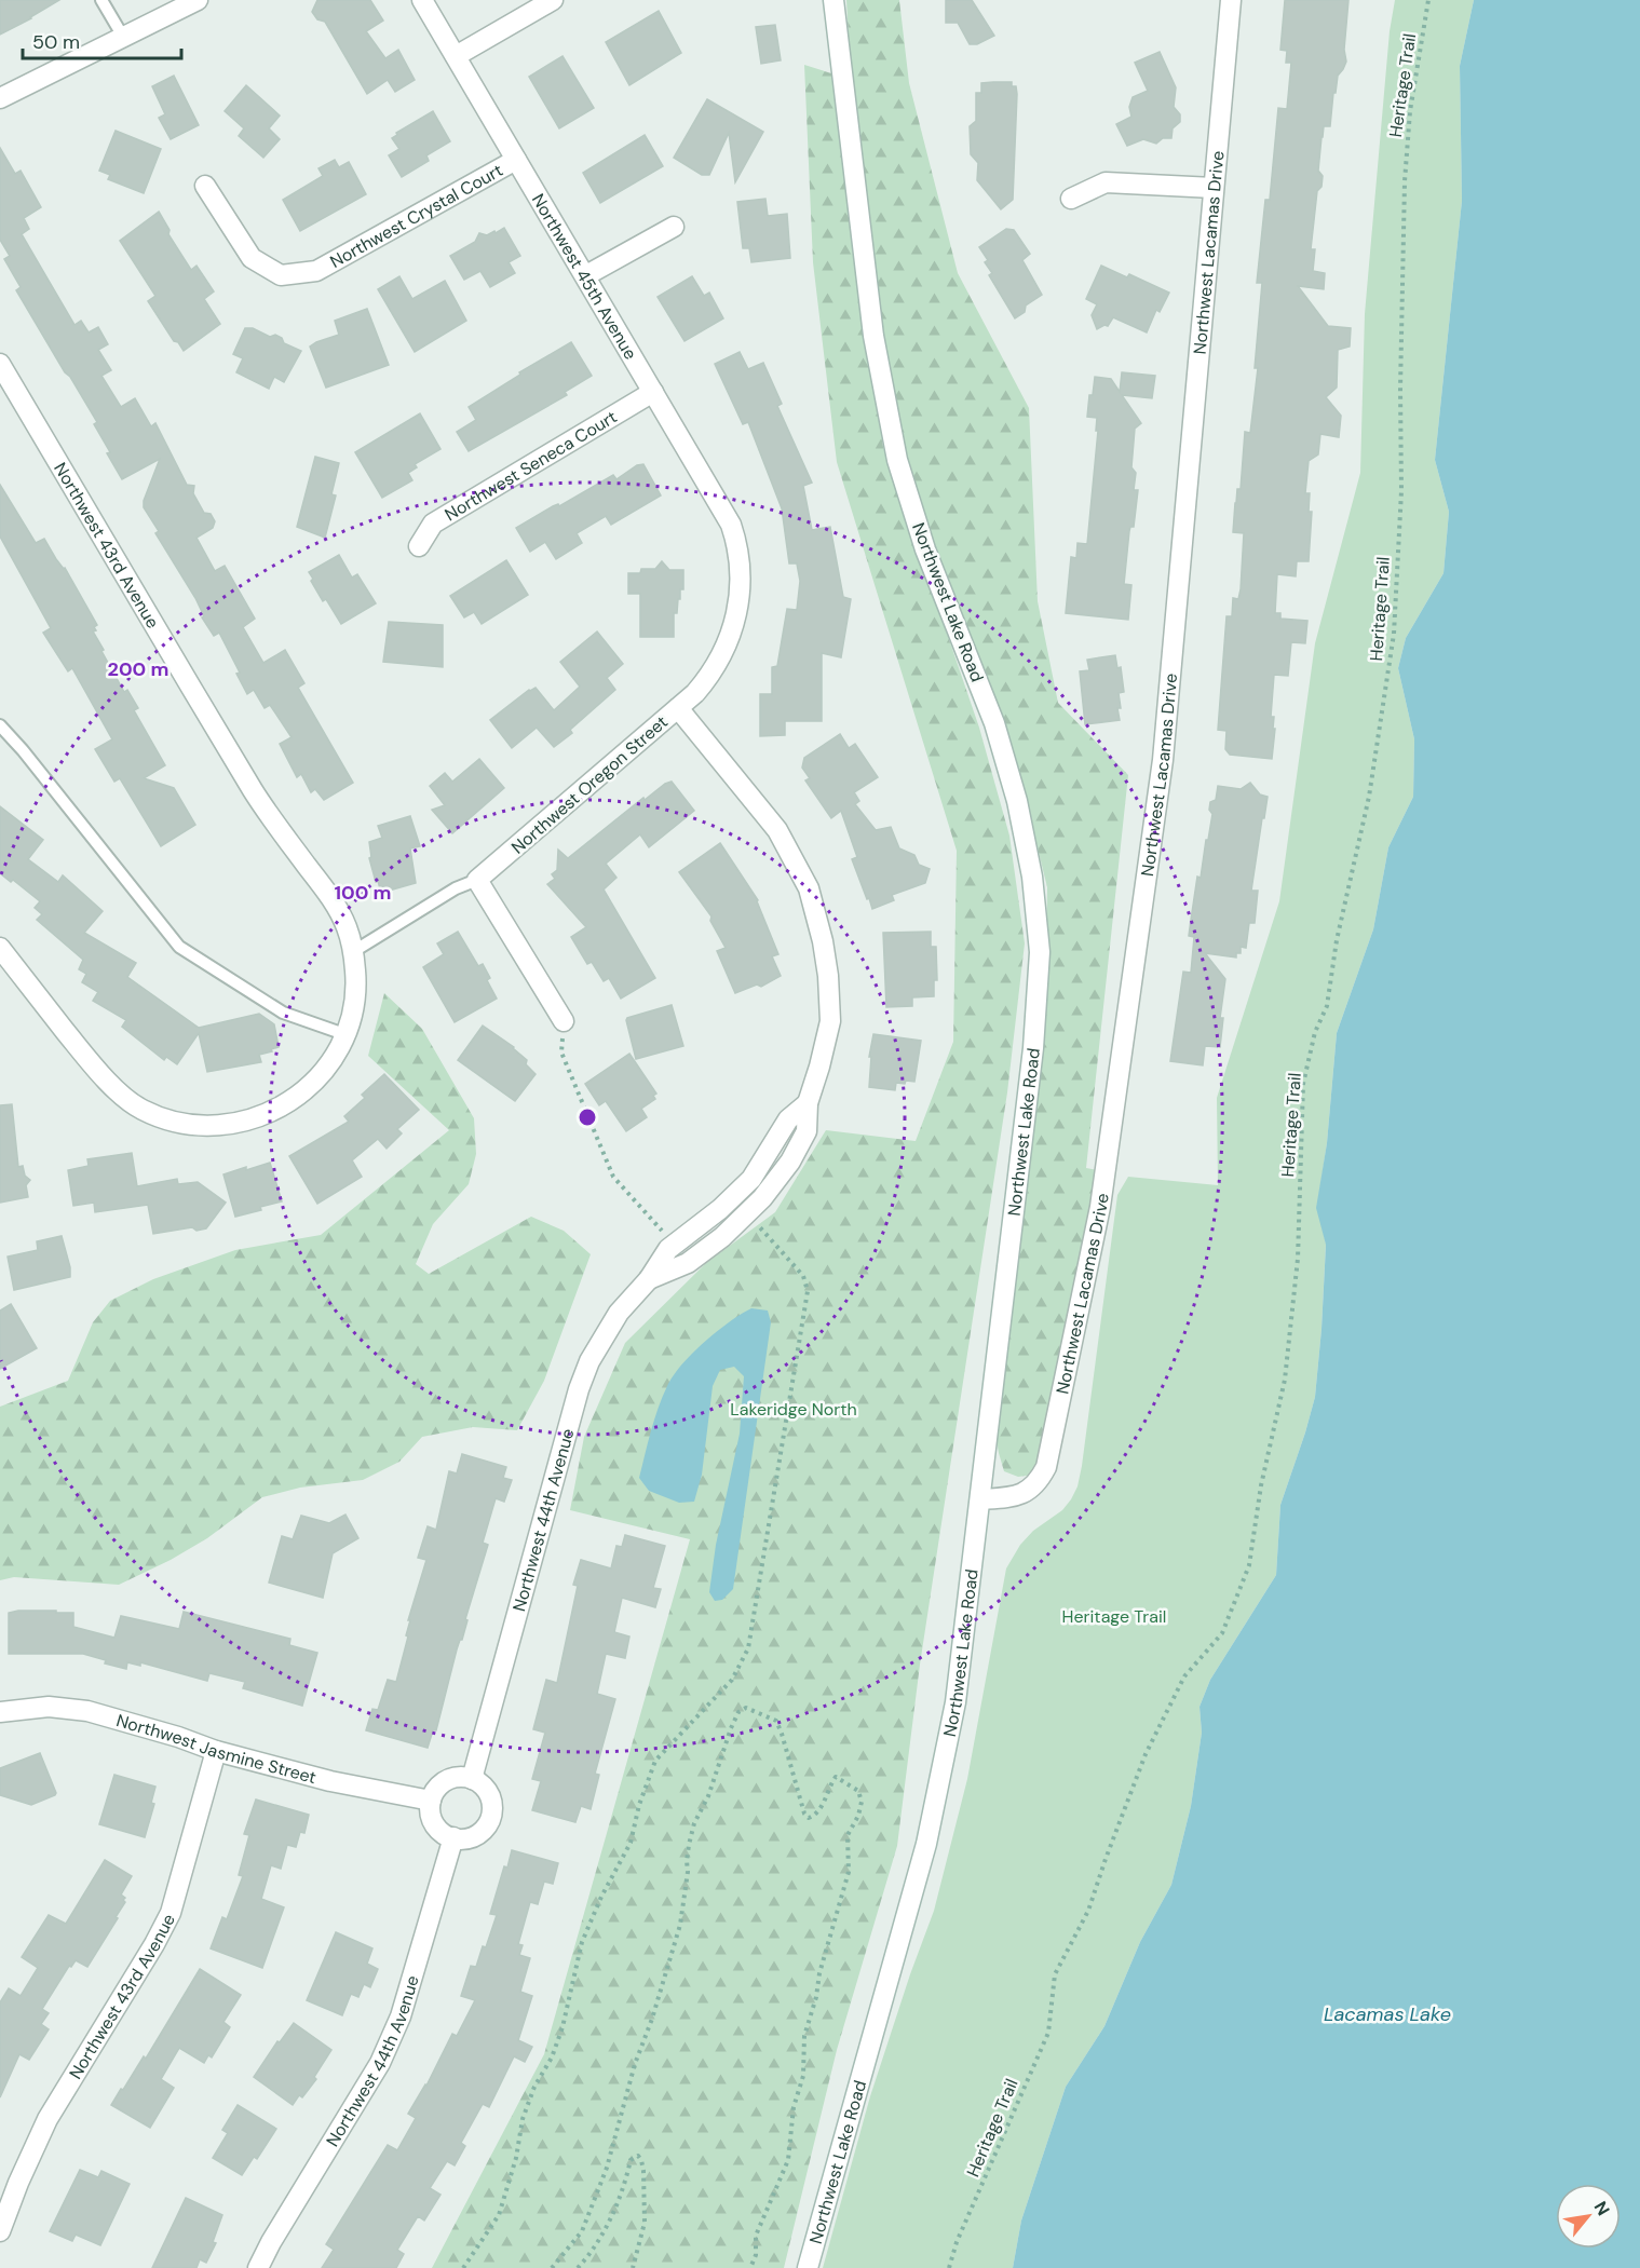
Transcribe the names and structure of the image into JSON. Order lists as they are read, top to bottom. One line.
{"streets":{"street":["Northwest Crystal Court","Northwest Lacamas Drive","Northwest 45th Avenue","Northwest Seneca Court","Northwest 43rd Avenue","Northwest Lake Road","Northwest Oregon Street","Northwest 44th Avenue","Northwest Jasmine Street"],"path":["Heritage Trail"]},"crossings":[["Northwest Crystal Court","Northwest 45th Avenue"],["Northwest Lacamas Drive","Northwest Lake Road"],["Northwest 45th Avenue","Northwest Seneca Court"],["Northwest 45th Avenue","Northwest Oregon Street"],["Northwest 43rd Avenue","Northwest Oregon Street"],["Northwest 43rd Avenue","Northwest Jasmine Street"],["Northwest Oregon Street","Northwest 44th Avenue"],["Northwest 44th Avenue","Northwest Jasmine Street"]],"water":["Lacamas Lake"],"parks":["Lakeridge North","Heritage Trail"],"scale_bar":"50 m","north":"top right","rings":["200 m","100 m"]}
